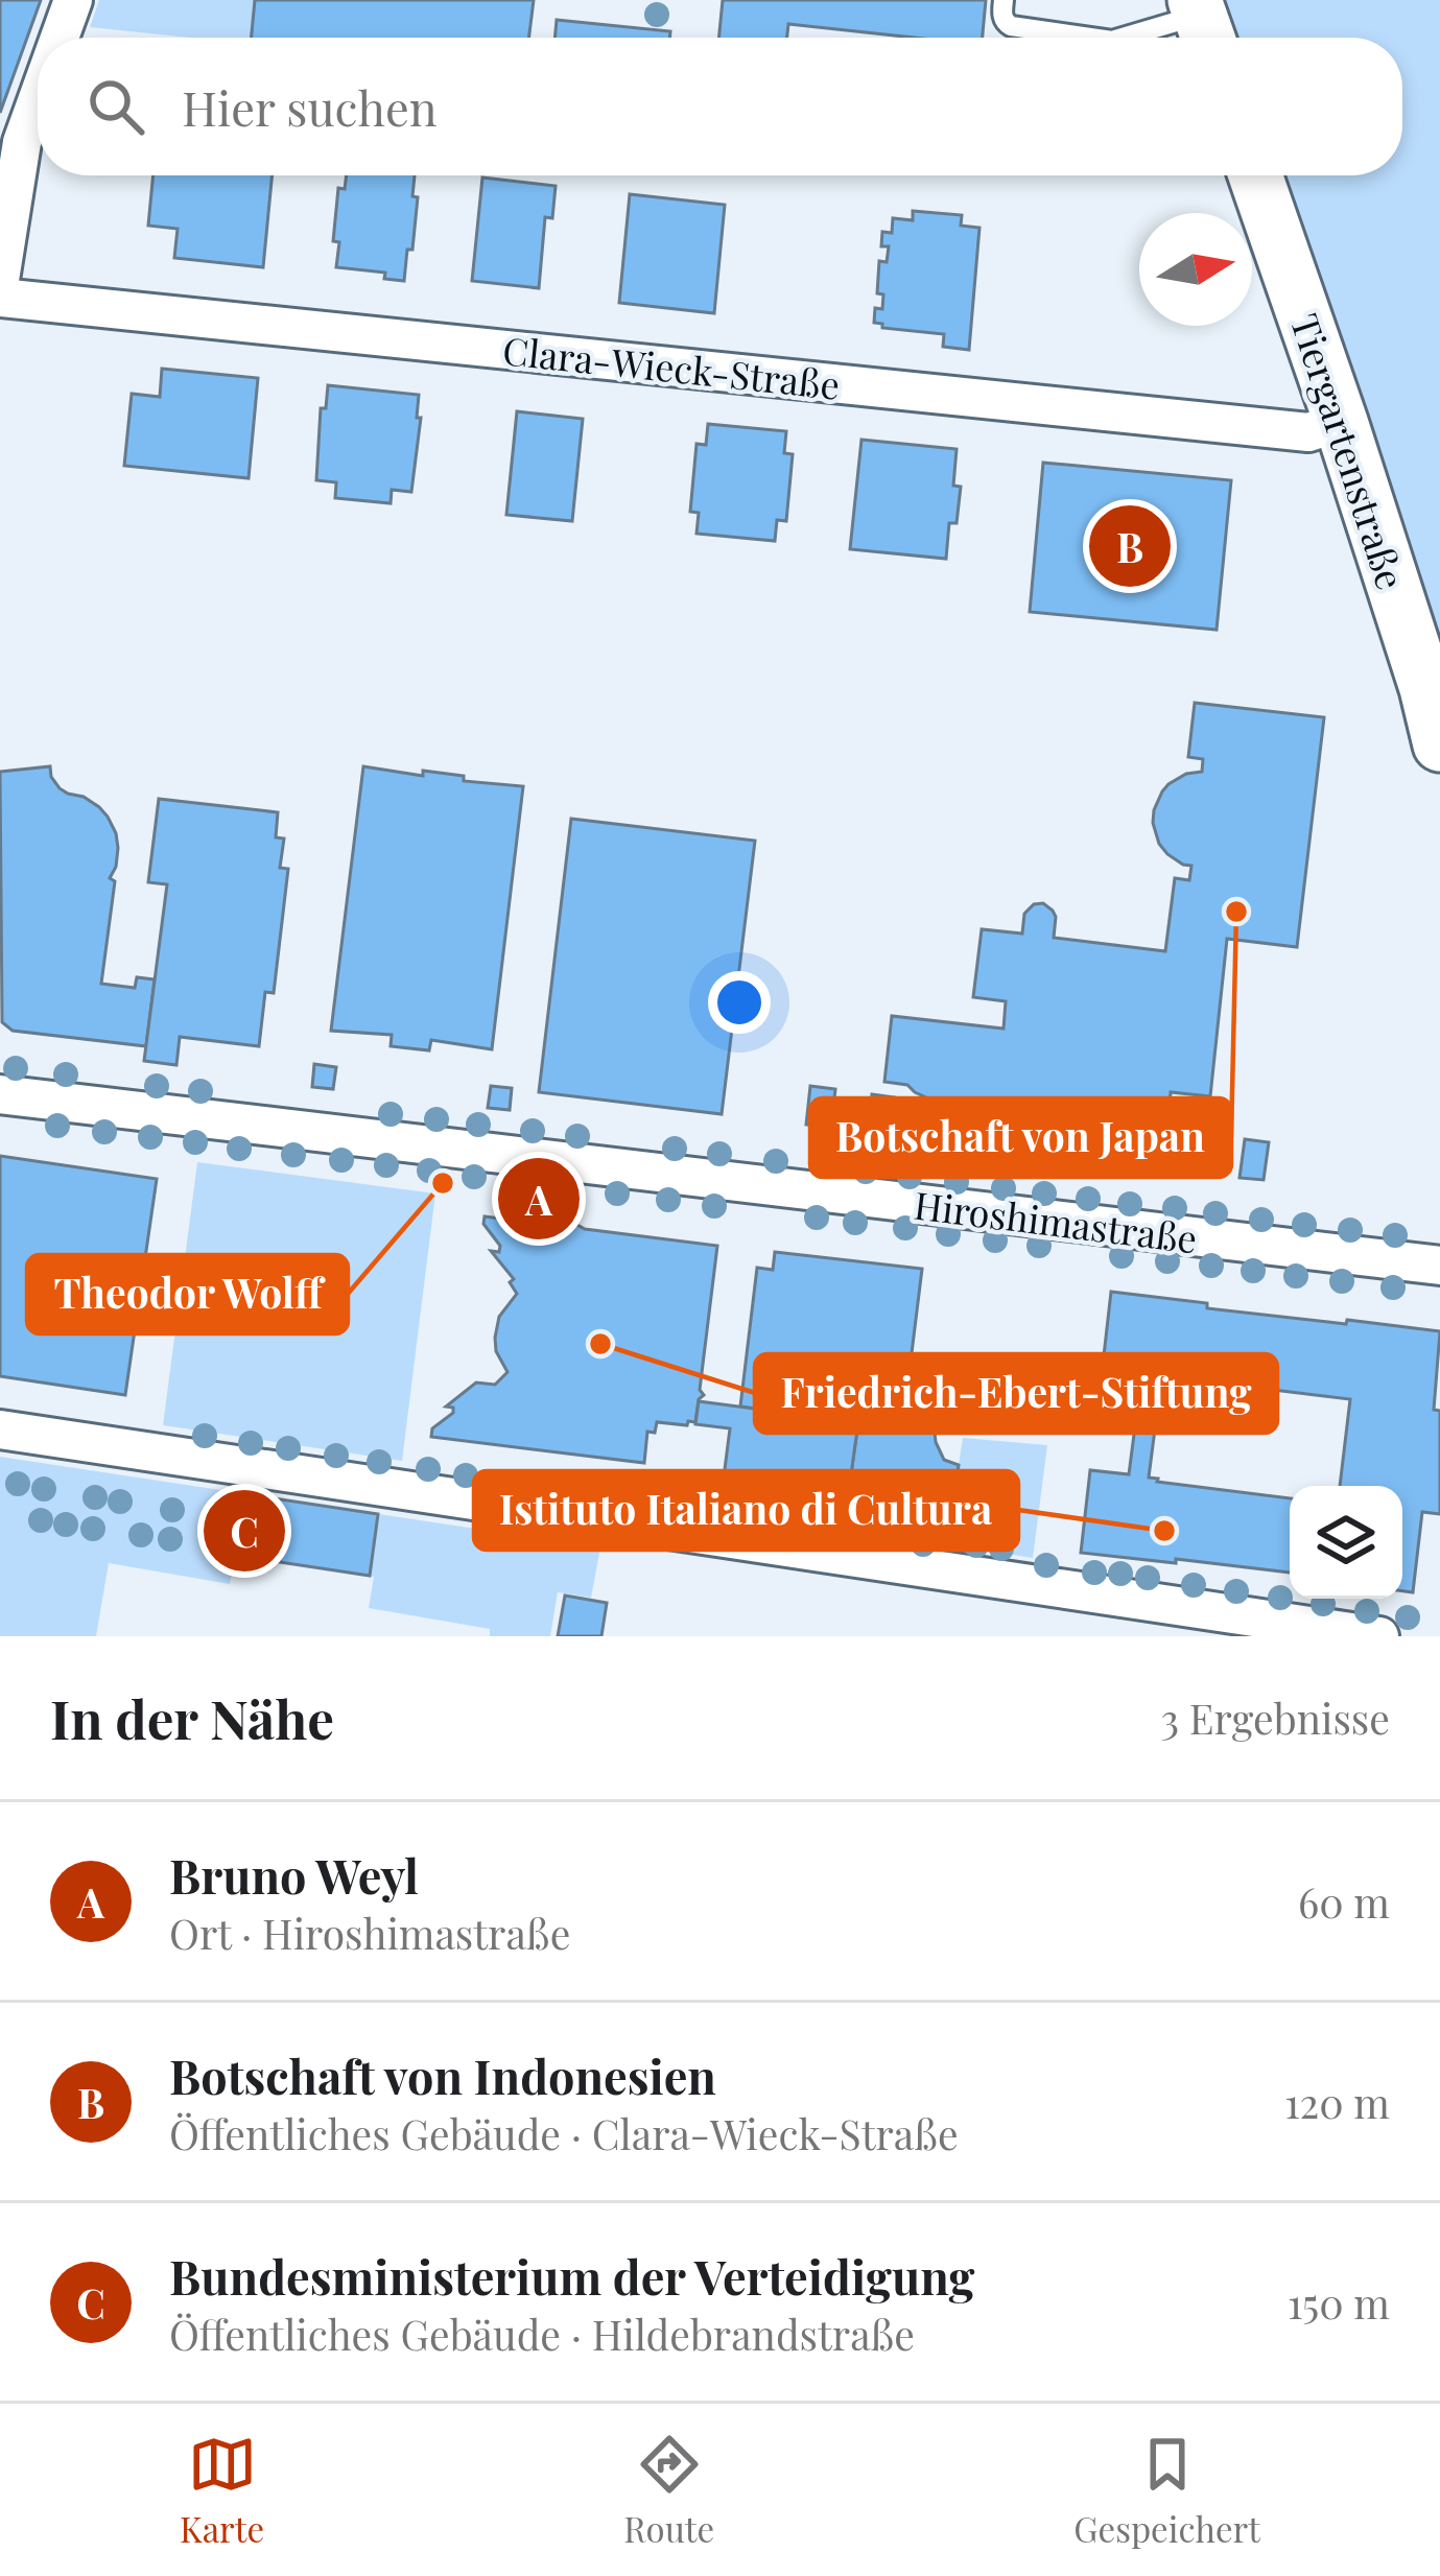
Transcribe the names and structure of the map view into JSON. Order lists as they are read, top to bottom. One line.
{"streets":{"main road":["Tiergartenstraße"],"street":["Clara-Wieck-Straße","Hiroshimastraße"]},"crossings":[["Clara-Wieck-Straße","Tiergartenstraße"]],"places":["Botschaft von Japan","Theodor Wolff","Friedrich-Ebert-Stiftung","Istituto Italiano di Cultura"],"north":"right","page":{"search":"Hier suchen","pins":["B","A","C"],"heading":["In der Nähe","3 Ergebnisse"],"list":[{"mark":"A","name":"Bruno Weyl","note":"Ort · Hiroshimastraße","value":"60 m"},{"mark":"B","name":"Botschaft von Indonesien","note":"Öffentliches Gebäude · Clara-Wieck-Straße","value":"120 m"},{"mark":"C","name":"Bundesministerium der Verteidigung","note":"Öffentliches Gebäude · Hildebrandstraße","value":"150 m"}],"nav":["Karte","Route","Gespeichert"]}}
